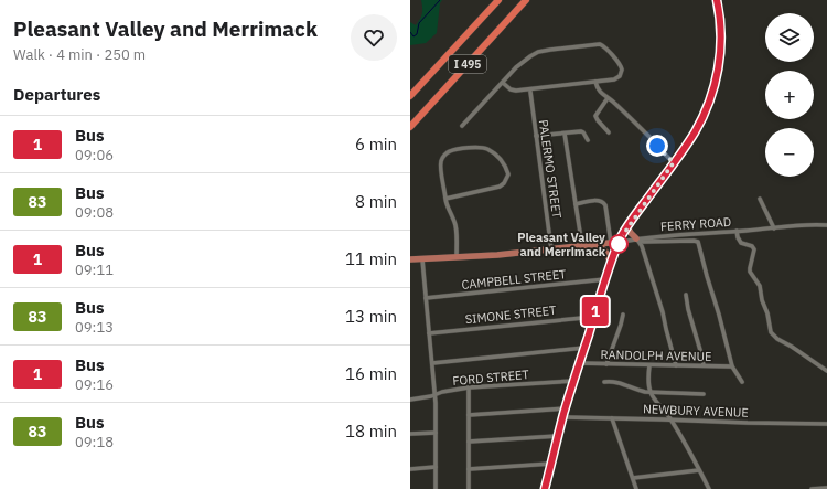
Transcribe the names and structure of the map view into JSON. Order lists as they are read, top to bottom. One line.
{"streets":{"highway":["I 495"],"street":["PALERMO STREET","FERRY ROAD","CAMPBELL STREET","SIMONE STREET","RANDOLPH AVENUE","FORD STREET","NEWBURY AVENUE"]},"places":["Pleasant Valley and Merrimack"],"lines":["bus line 1"],"page":{"heading":[["Pleasant Valley and Merrimack","Walk · 4 min · 250 m"],"Departures"],"on_map":"1","map_buttons":["+","−"],"list":[{"mark":"1","name":"Bus","note":"09:06","value":"6 min"},{"mark":"83","name":"Bus","note":"09:08","value":"8 min"},{"mark":"1","name":"Bus","note":"09:11","value":"11 min"},{"mark":"83","name":"Bus","note":"09:13","value":"13 min"},{"mark":"1","name":"Bus","note":"09:16","value":"16 min"},{"mark":"83","name":"Bus","note":"09:18","value":"18 min"}]}}
